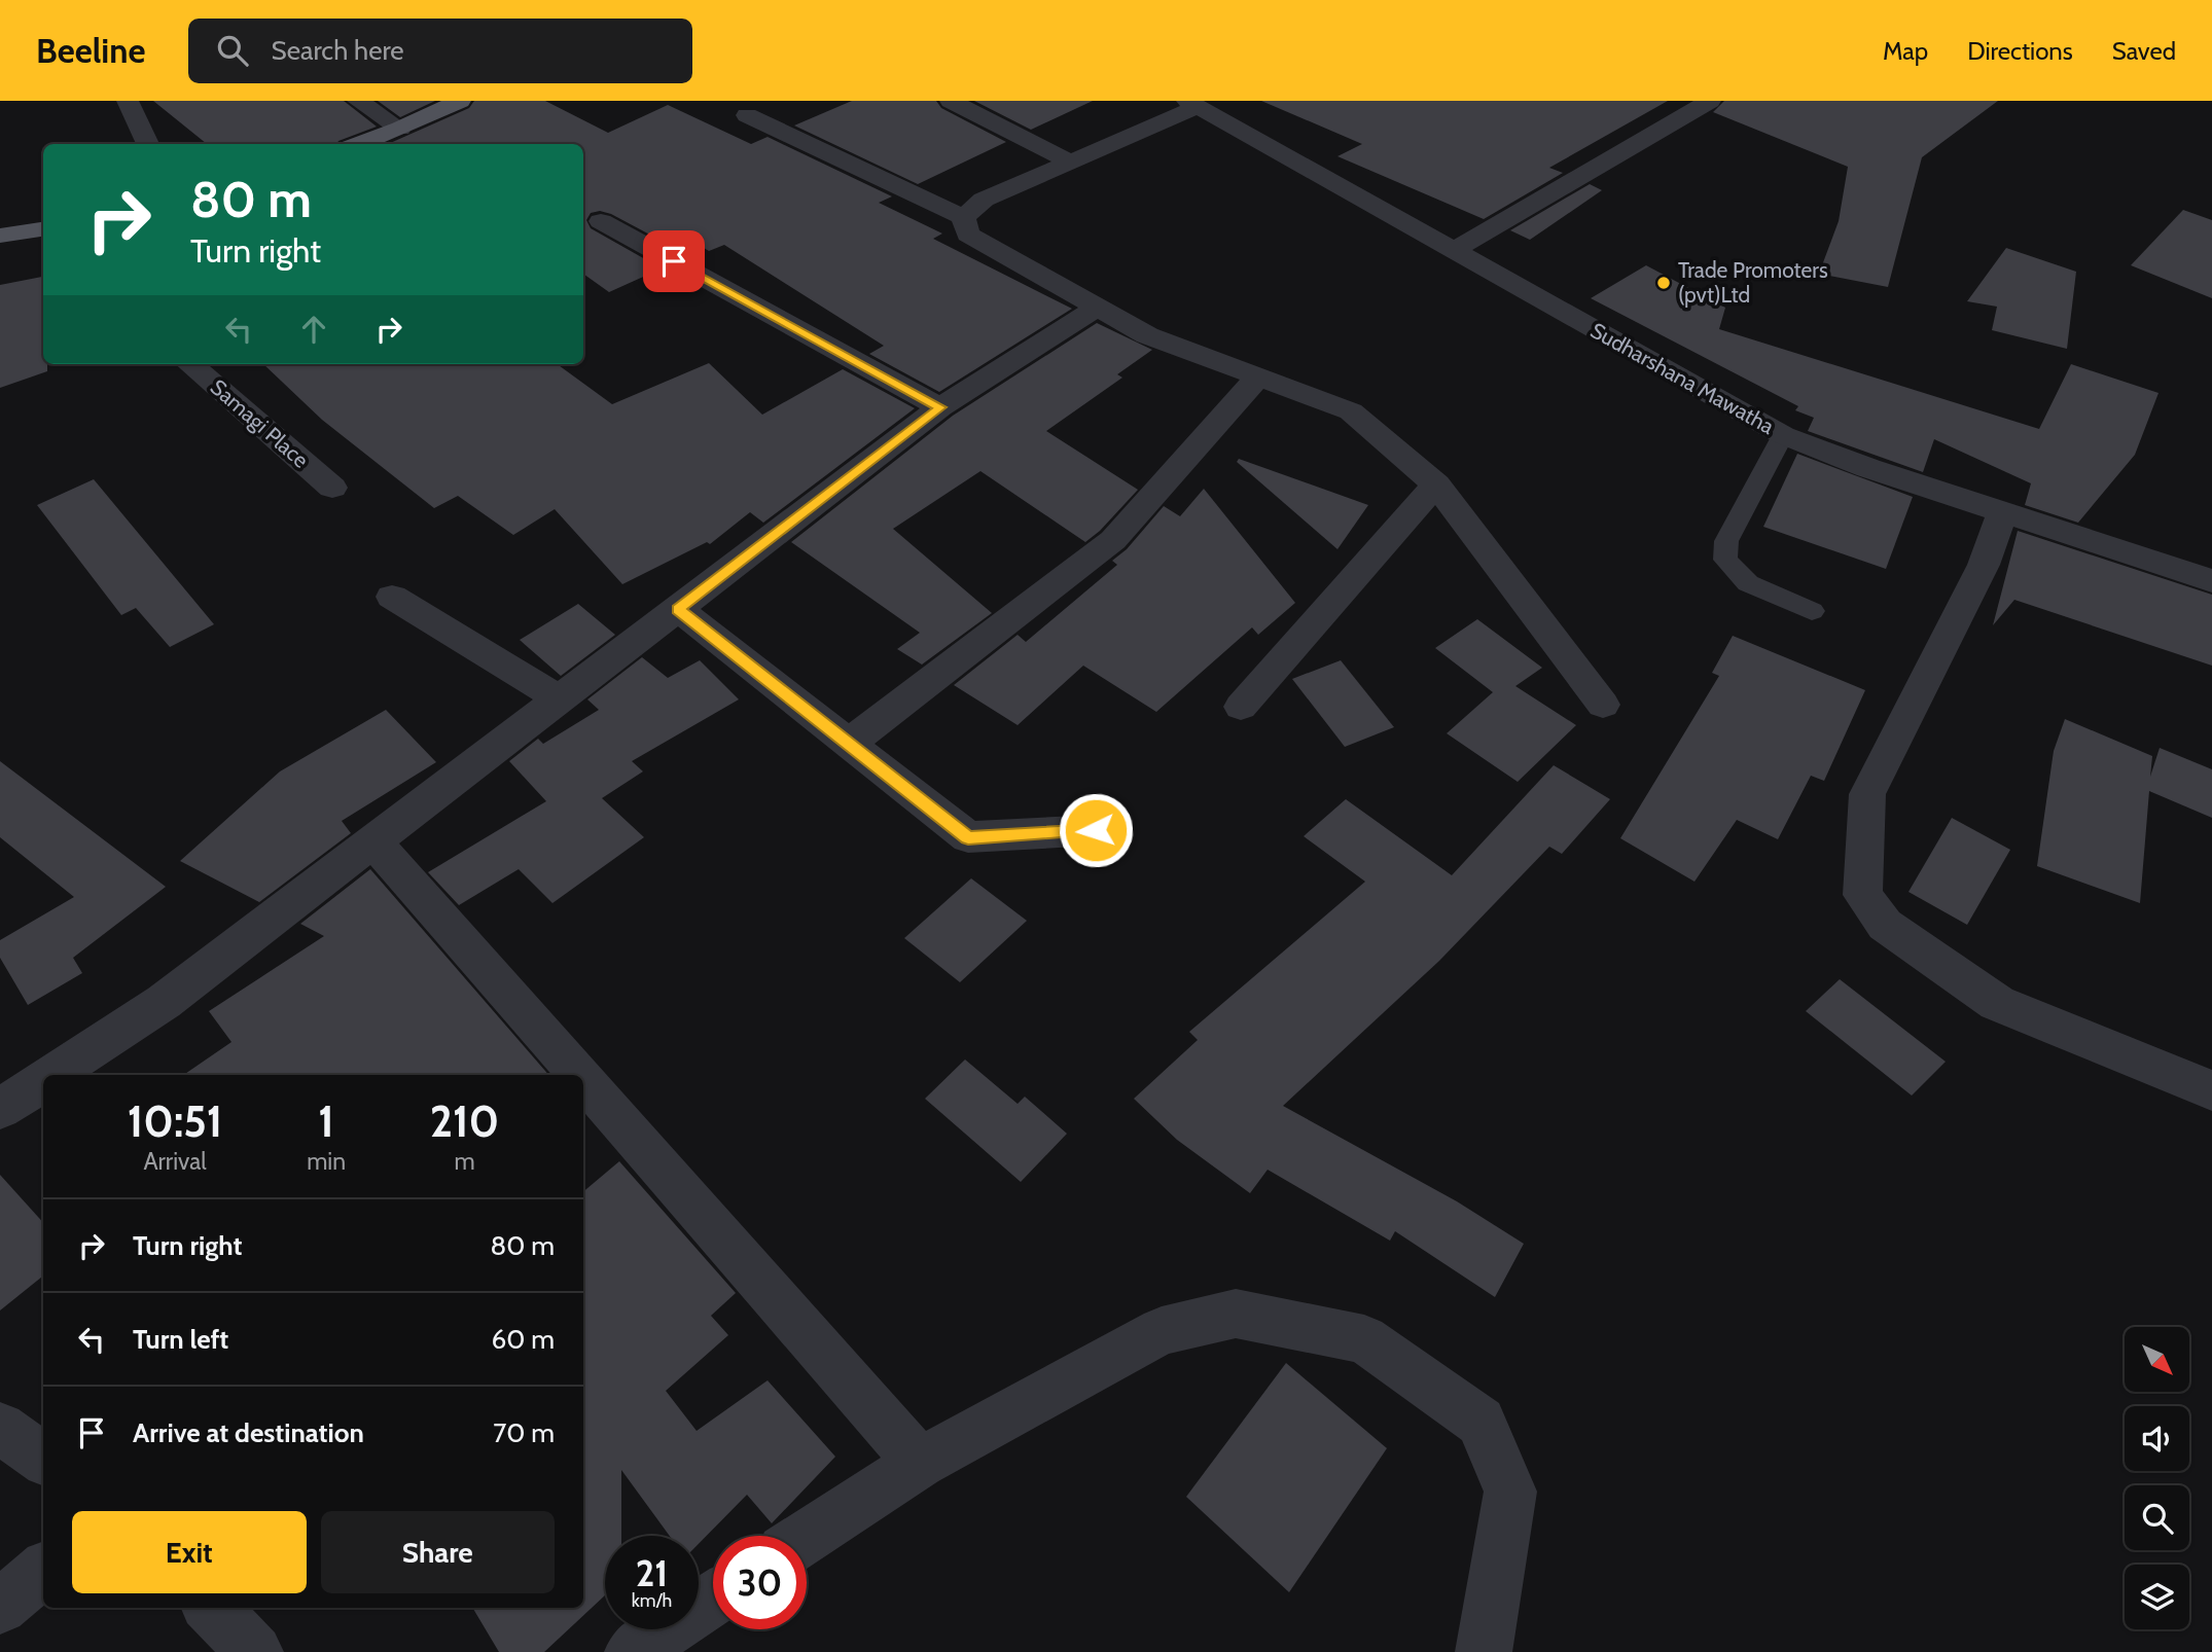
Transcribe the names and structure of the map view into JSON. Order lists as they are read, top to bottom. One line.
{"streets":{"street":["Sudharshana Mawatha","Samagi Place"]},"places":["Trade Promoters (pvt)Ltd"],"north":"bottom right","page":{"header":"Beeline","search":"Search here","nav":["Map","Directions","Saved"],"turn":["80 m","Turn right"],"eta":["10:51","Arrival","1","min","210","m"],"list":[{"name":"Turn right","value":"80 m"},{"name":"Turn left","value":"60 m"},{"name":"Arrive at destination","value":"70 m"}],"buttons":["Exit","Share"],"speed":"21 km/h","limit":"30"}}
